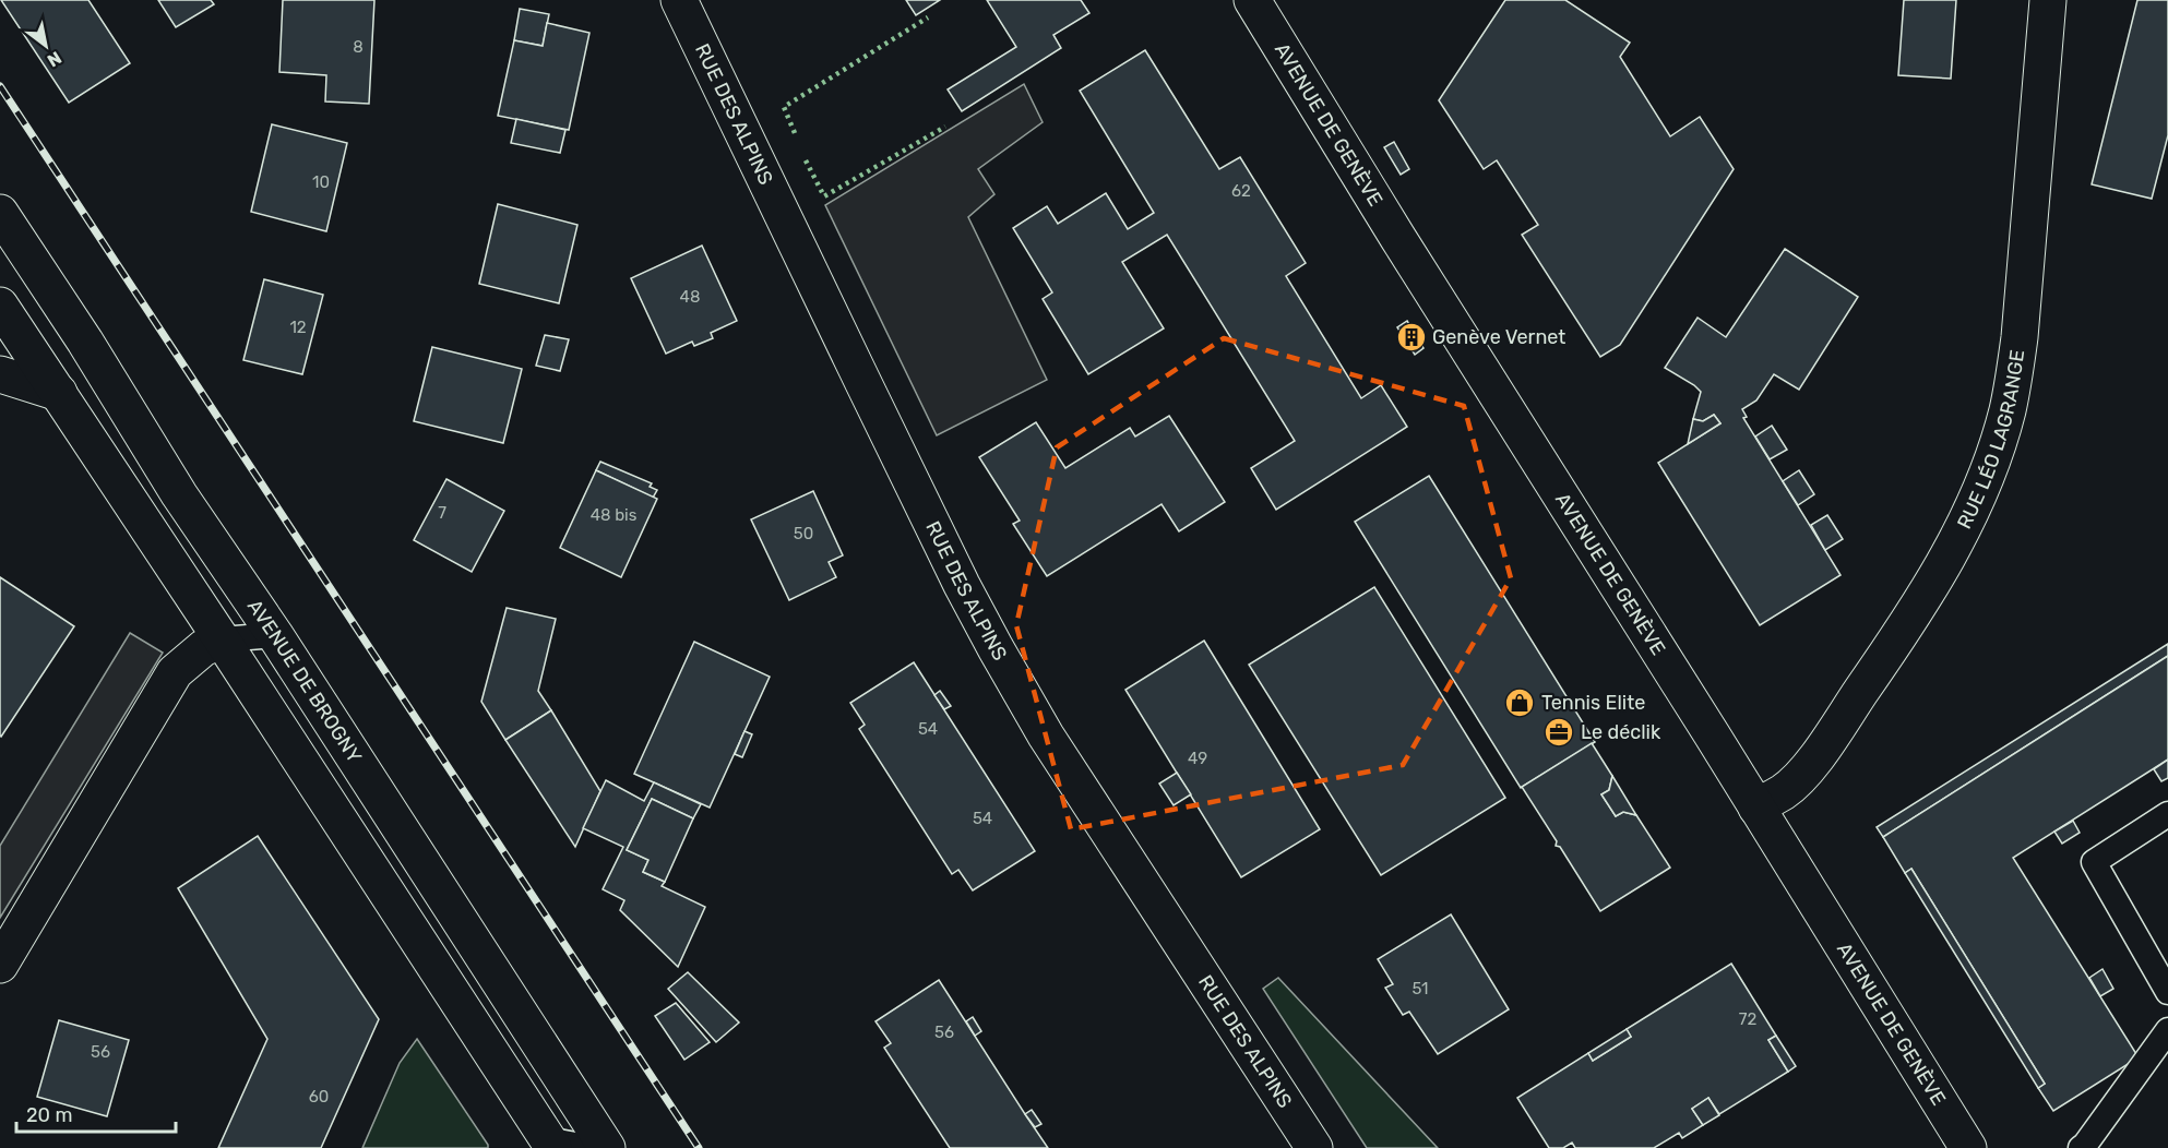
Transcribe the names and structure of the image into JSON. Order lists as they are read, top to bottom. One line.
{"streets":{"main road":["RUE DES ALPINS","AVENUE DE GENÈVE","RUE LÉO LAGRANGE","AVENUE DE BROGNY"]},"crossings":[["AVENUE DE GENÈVE","RUE LÉO LAGRANGE"]],"places":{"building":["Genève Vernet"],"shop":["Tennis Elite"],"office":["Le déclik"]},"house_numbers":["8","10","62","48","12","7","48 bis","50","54","49","54","51","72","56","56","60"],"scale_bar":"20 m","north":"bottom right"}
